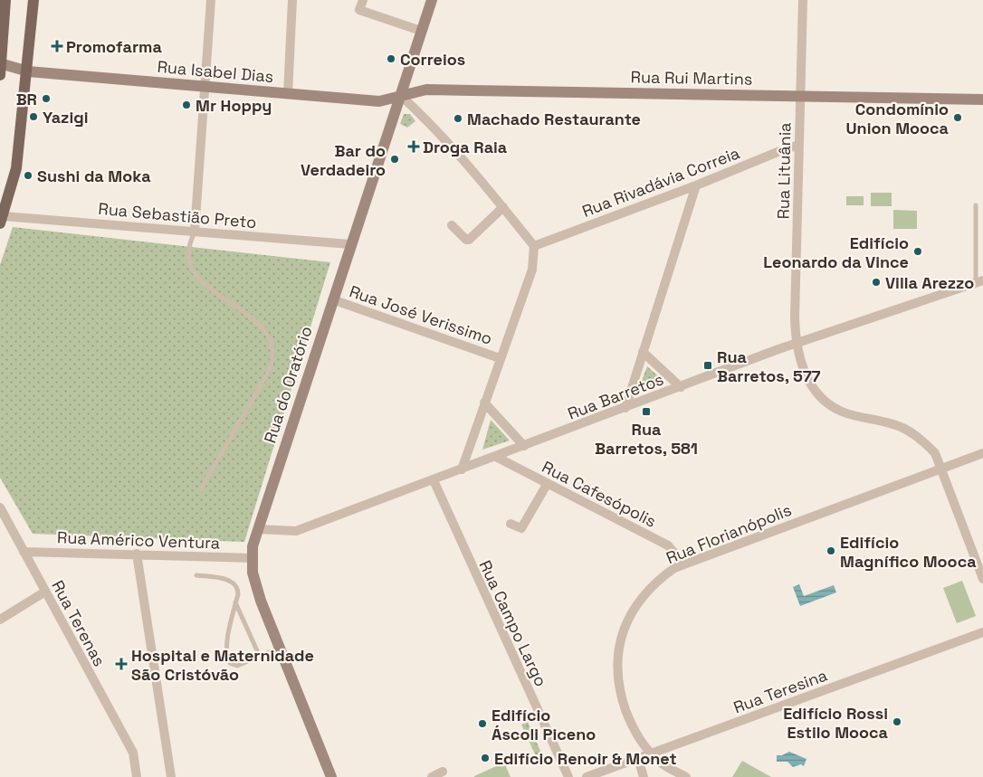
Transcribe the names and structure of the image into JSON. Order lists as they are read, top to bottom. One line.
{"streets":{"main road":["Rua Isabel Dias","Rua Rui Martins","Rua do Oratório"],"street":["Rua Lituânia","Rua Rivadávia Correia","Rua Sebastião Preto","Rua José Verissimo","Rua Barretos","Rua Cafesópolis","Rua Florianópolis","Rua Américo Ventura","Rua Terenas","Rua Campo Largo","Rua Teresina"]},"crossings":[["Rua Isabel Dias","Rua Rui Martins"],["Rua Isabel Dias","Rua do Oratório"],["Rua Rui Martins","Rua Lituânia"],["Rua Rui Martins","Rua do Oratório"],["Rua Lituânia","Rua Rivadávia Correia"],["Rua Lituânia","Rua Barretos"],["Rua Lituânia","Rua Florianópolis"],["Rua Sebastião Preto","Rua do Oratório"],["Rua José Verissimo","Rua do Oratório"],["Rua do Oratório","Rua Barretos"],["Rua do Oratório","Rua Américo Ventura"],["Rua Barretos","Rua Cafesópolis"],["Rua Barretos","Rua Campo Largo"],["Rua Cafesópolis","Rua Florianópolis"],["Rua Florianópolis","Rua Teresina"],["Rua Américo Ventura","Rua Terenas"]],"places":{"health":["Promofarma","Droga Raia","Hospital e Maternidade São Cristóvão"],"other":["Correios","BR","Mr Hoppy","Yazigi","Condomínio Union Mooca","Machado Restaurante","Bar do Verdadeiro","Sushi da Moka","Edifício Leonardo da Vince","Villa Arezzo","Edifício Magnífico Mooca","Edifício Rossi Estilo Mooca","Edifício Áscoli Piceno","Edifício Renoir & Monet"],"transit":["Rua Barretos, 577","Rua Barretos, 581"]}}
